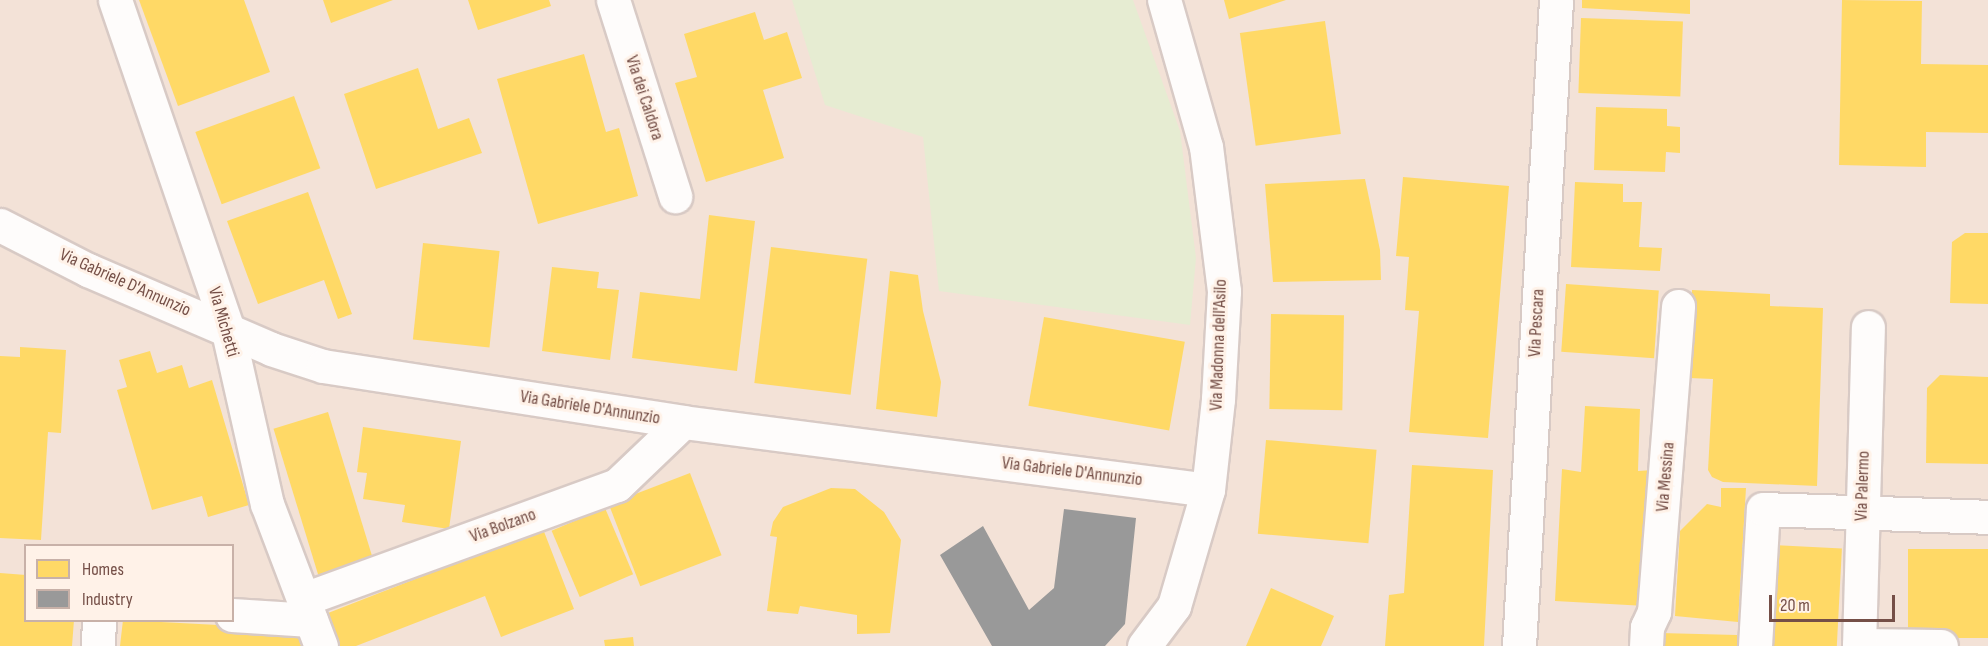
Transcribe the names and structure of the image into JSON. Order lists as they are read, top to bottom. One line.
{"streets":{"street":["Via dei Caldora","Via Gabriele D'Annunzio","Via Michetti","Via Pescara","Via Madonna dell'Asilo","Via Messina","Via Palermo","Via Bolzano"]},"crossings":[["Via Gabriele D'Annunzio","Via Michetti"],["Via Gabriele D'Annunzio","Via Madonna dell'Asilo"],["Via Gabriele D'Annunzio","Via Bolzano"],["Via Michetti","Via Bolzano"]],"legend":["Homes","Industry"],"scale_bar":"20 m"}
